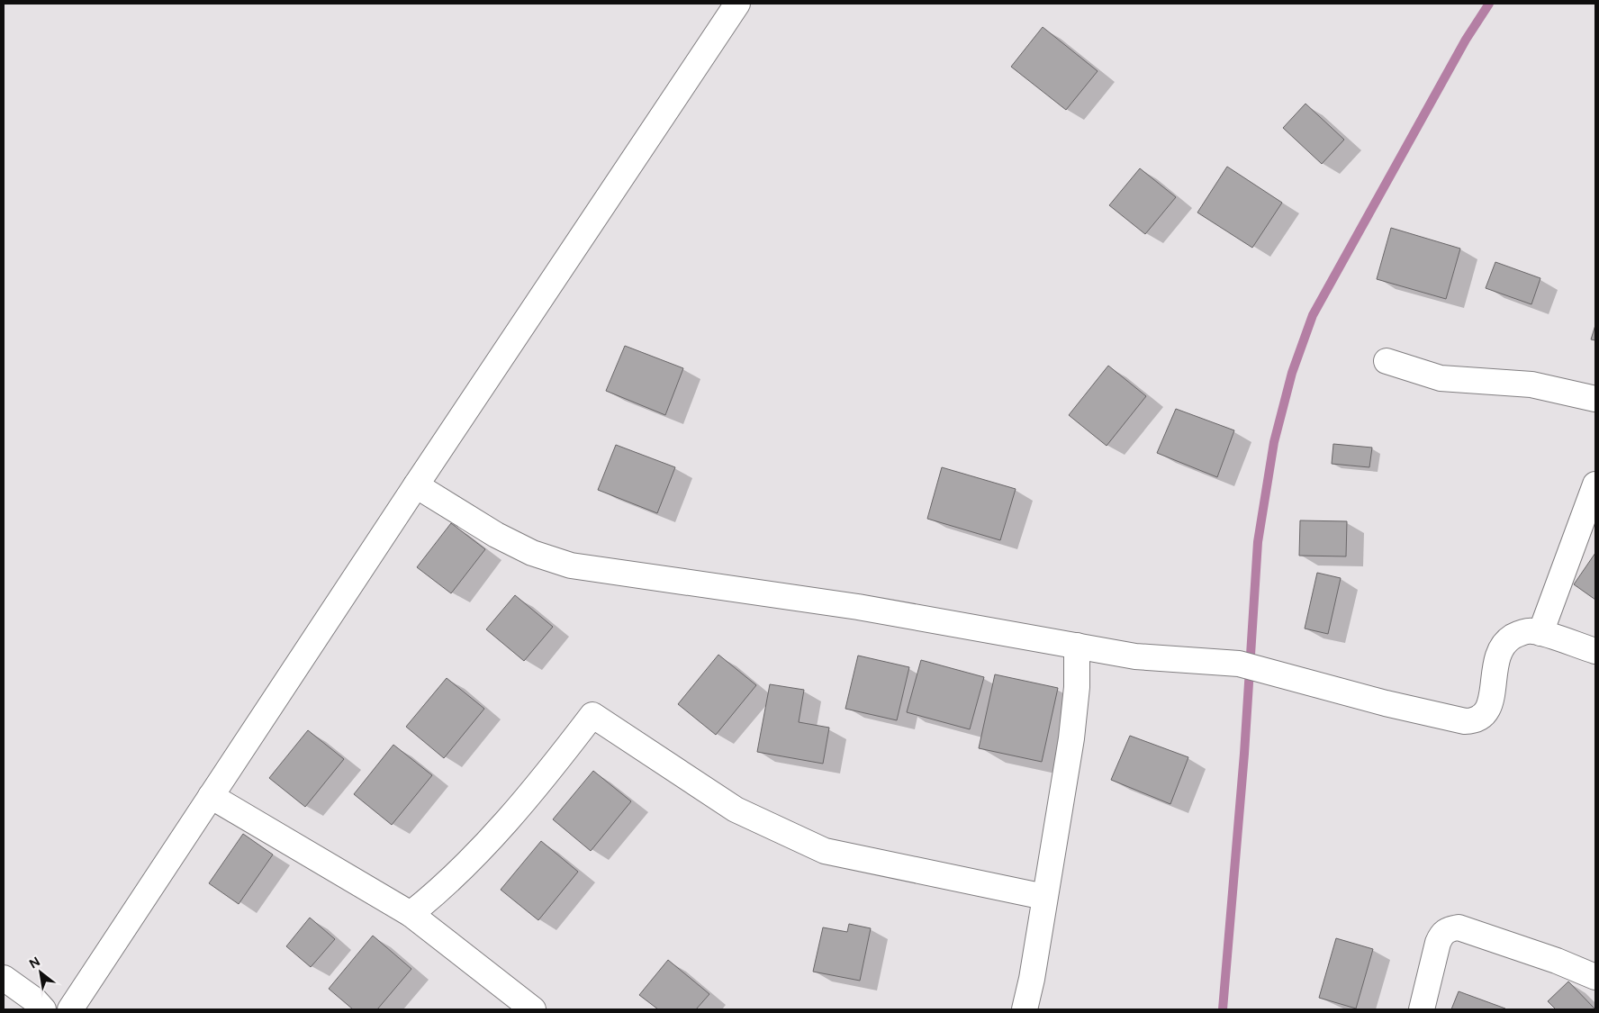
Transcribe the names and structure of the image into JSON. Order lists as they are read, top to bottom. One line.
{"north":"top left"}
